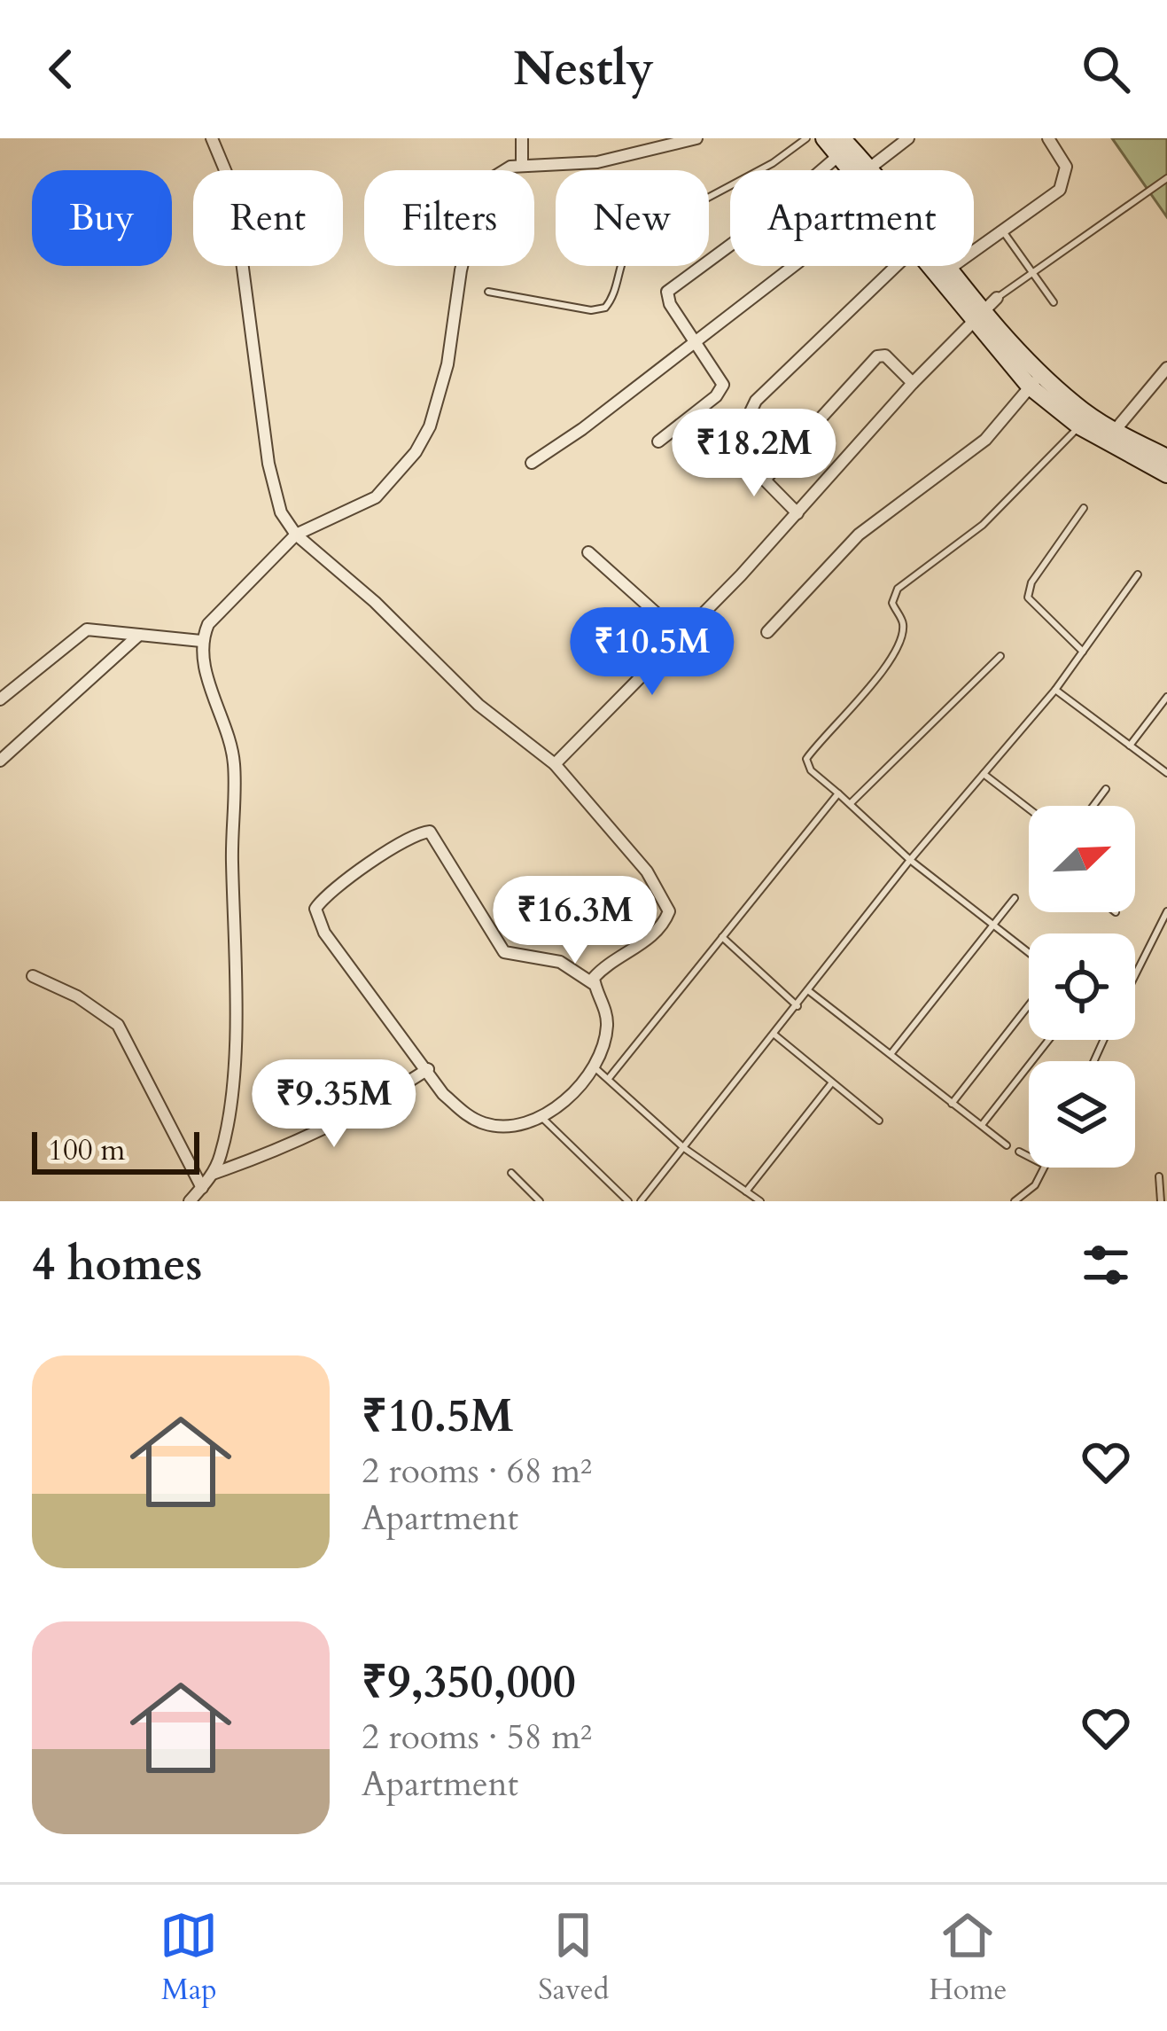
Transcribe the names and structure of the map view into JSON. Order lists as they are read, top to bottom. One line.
{"scale_bar":"100 m","north":"top right","page":{"header":"Nestly","chip":["Buy","Rent","Filters","New","Apartment"],"price":["₹18.2M","₹10.5M","₹16.3M","₹9.35M"],"scale":"100 m","heading":"4 homes","list":[{"name":"₹10.5M","note":"2 rooms · 68 m² · Apartment"},{"name":"₹9,350,000","note":"2 rooms · 58 m² · Apartment"}],"tabs":["Map","Saved","Home"]}}
